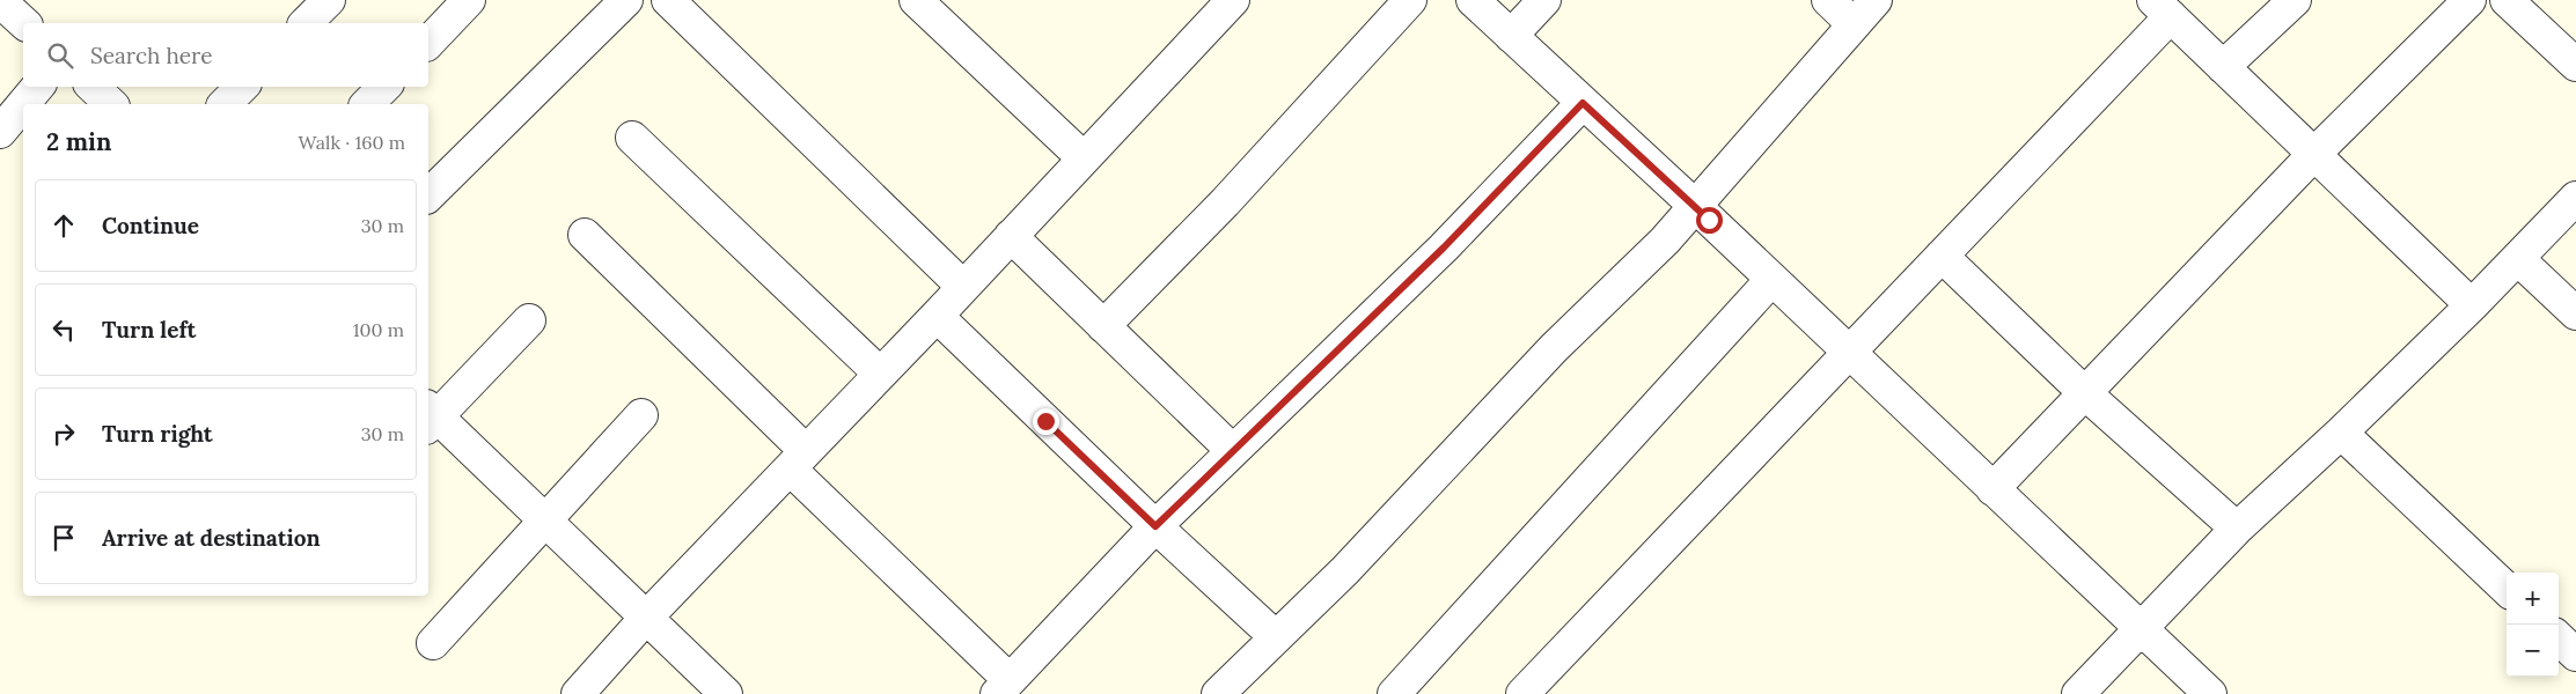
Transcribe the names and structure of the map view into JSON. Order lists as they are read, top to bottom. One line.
{"page":{"search":"Search here","heading":["2 min","Walk · 160 m"],"list":[["Continue","30 m"],["Turn left","100 m"],["Turn right","30 m"],"Arrive at destination"],"map_buttons":["+","−"]}}
